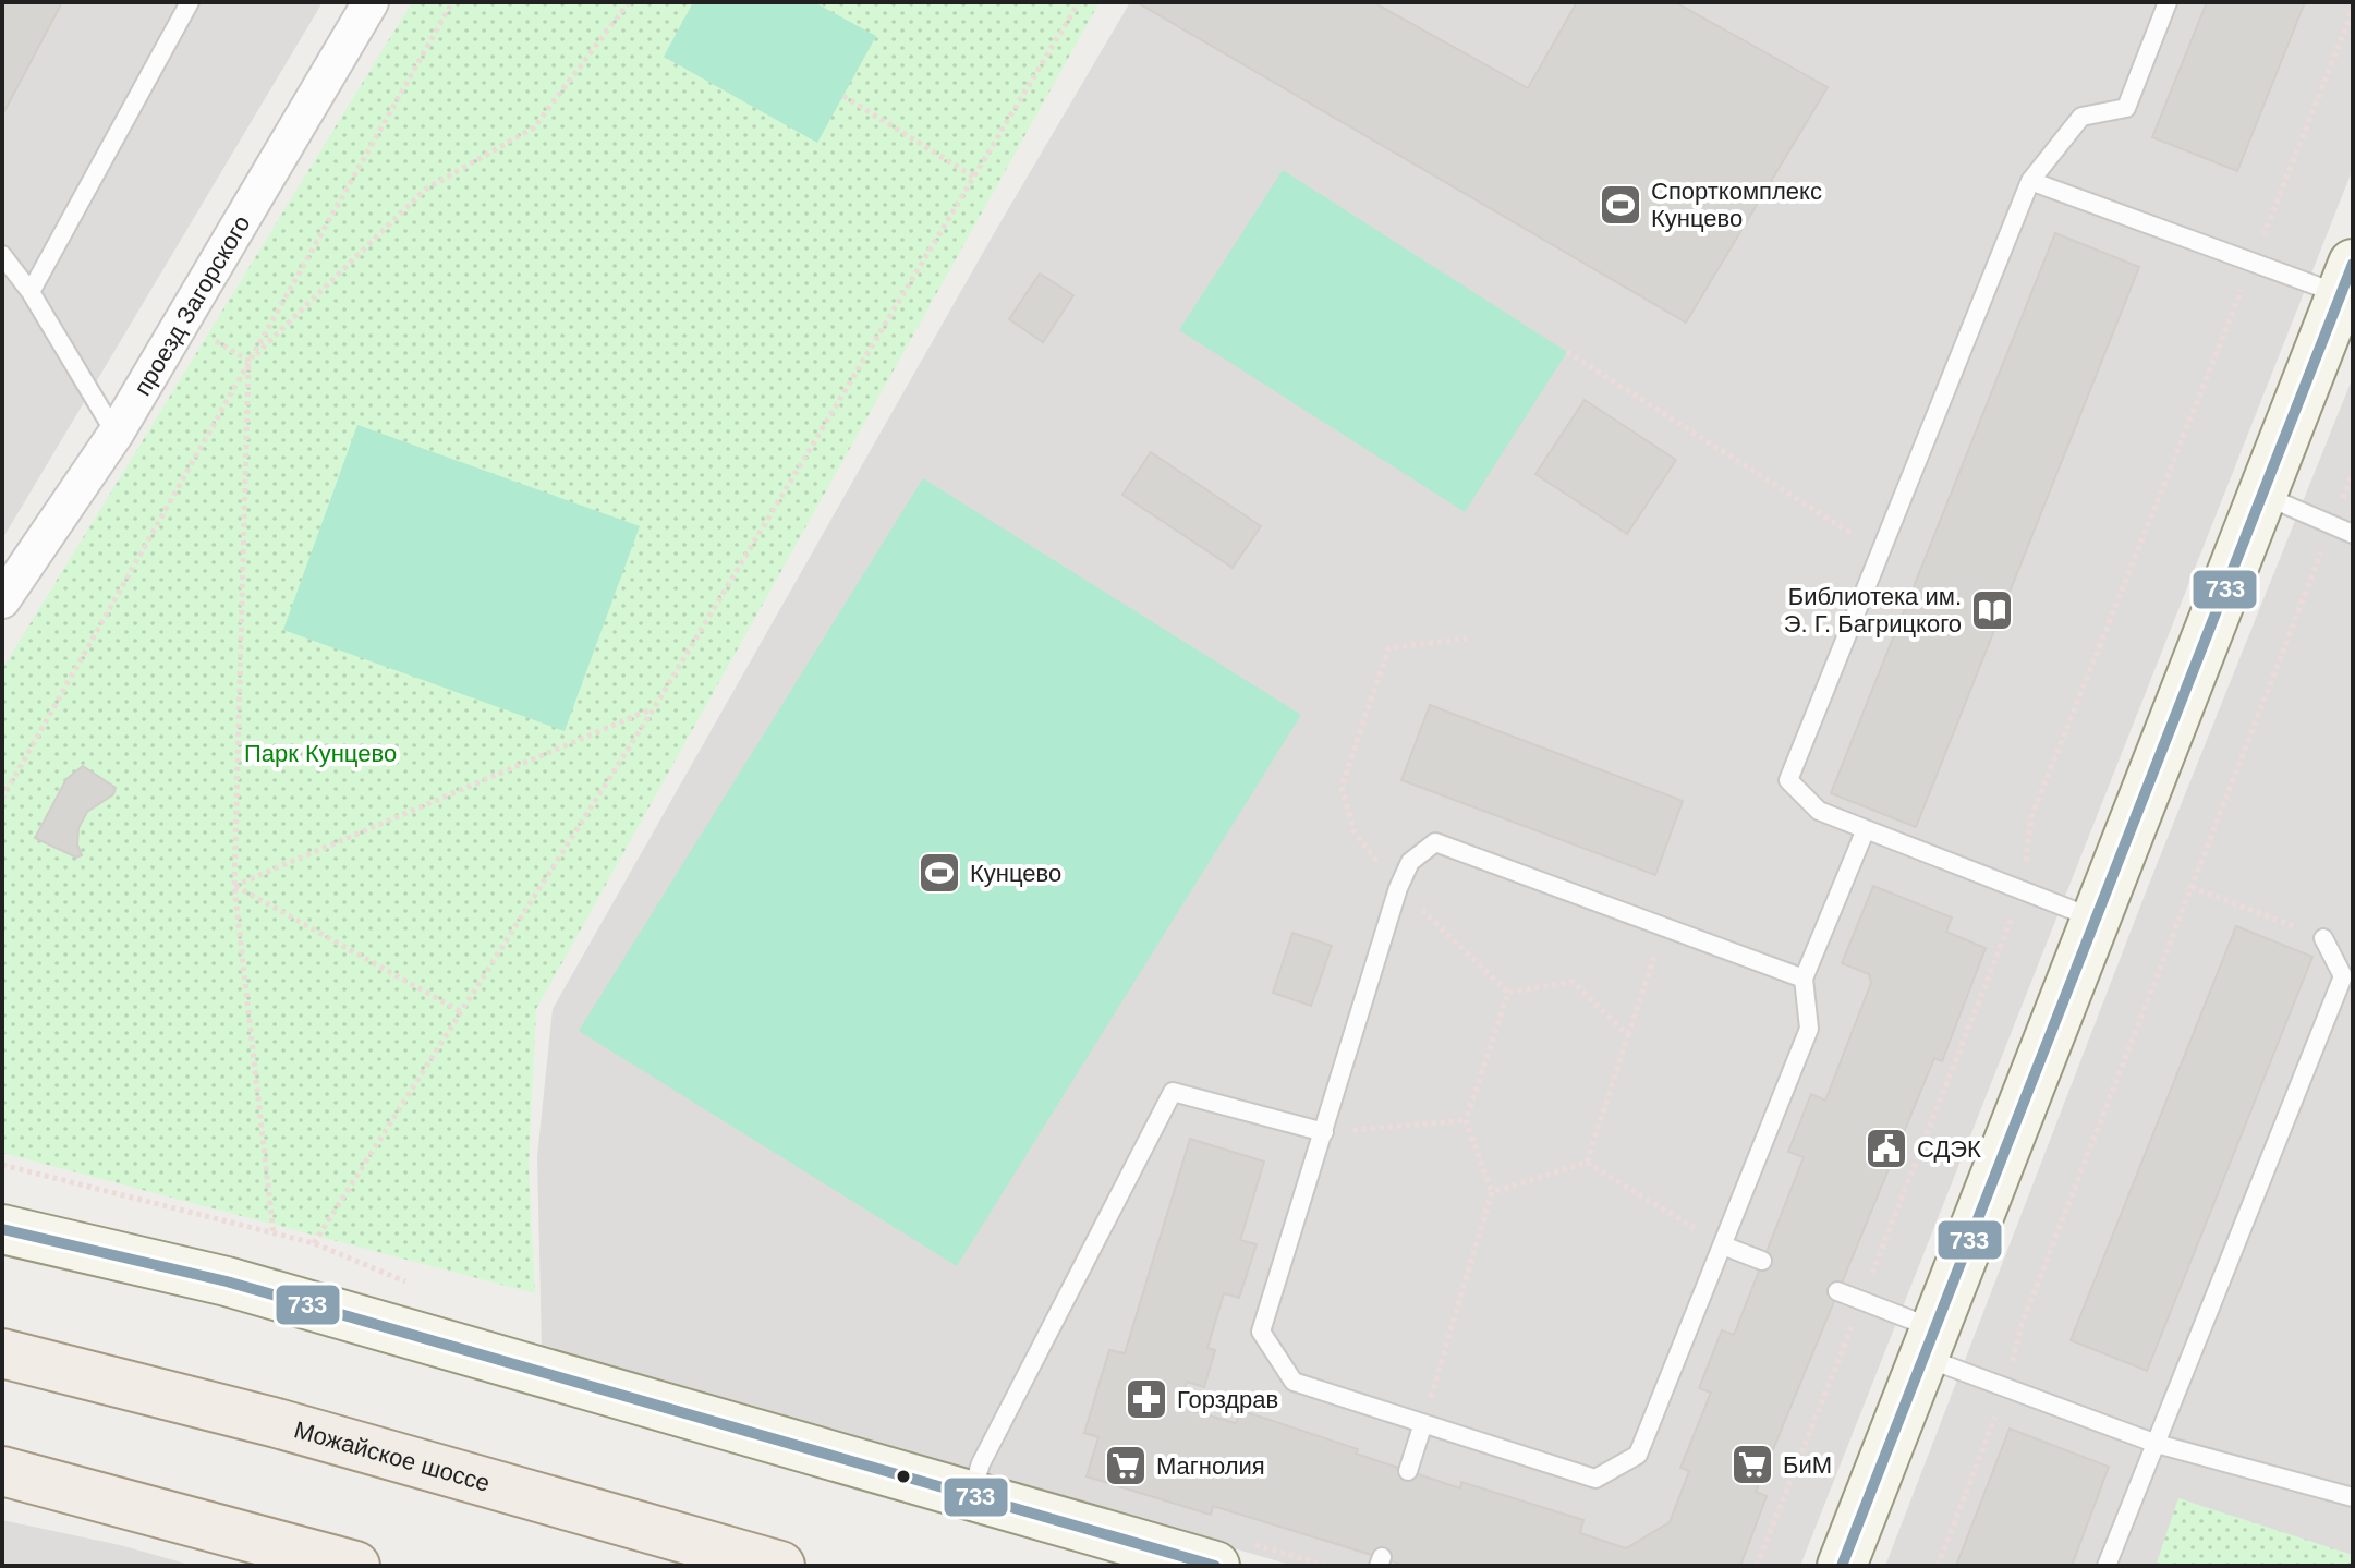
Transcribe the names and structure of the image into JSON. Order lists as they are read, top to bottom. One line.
{"streets":{"main road":["Можайское шоссе"],"street":["проезд Загорского"]},"parks":["Парк Кунцево"],"places":{"sports":["Спорткомплекс Кунцево","Кунцево"],"library":["Библиотека им. Э. Г. Багрицкого"],"public building":["СДЭК"],"pharmacy":["Горздрав"],"supermarket":["БиМ","Магнолия"]},"lines":["transit line 733"]}
